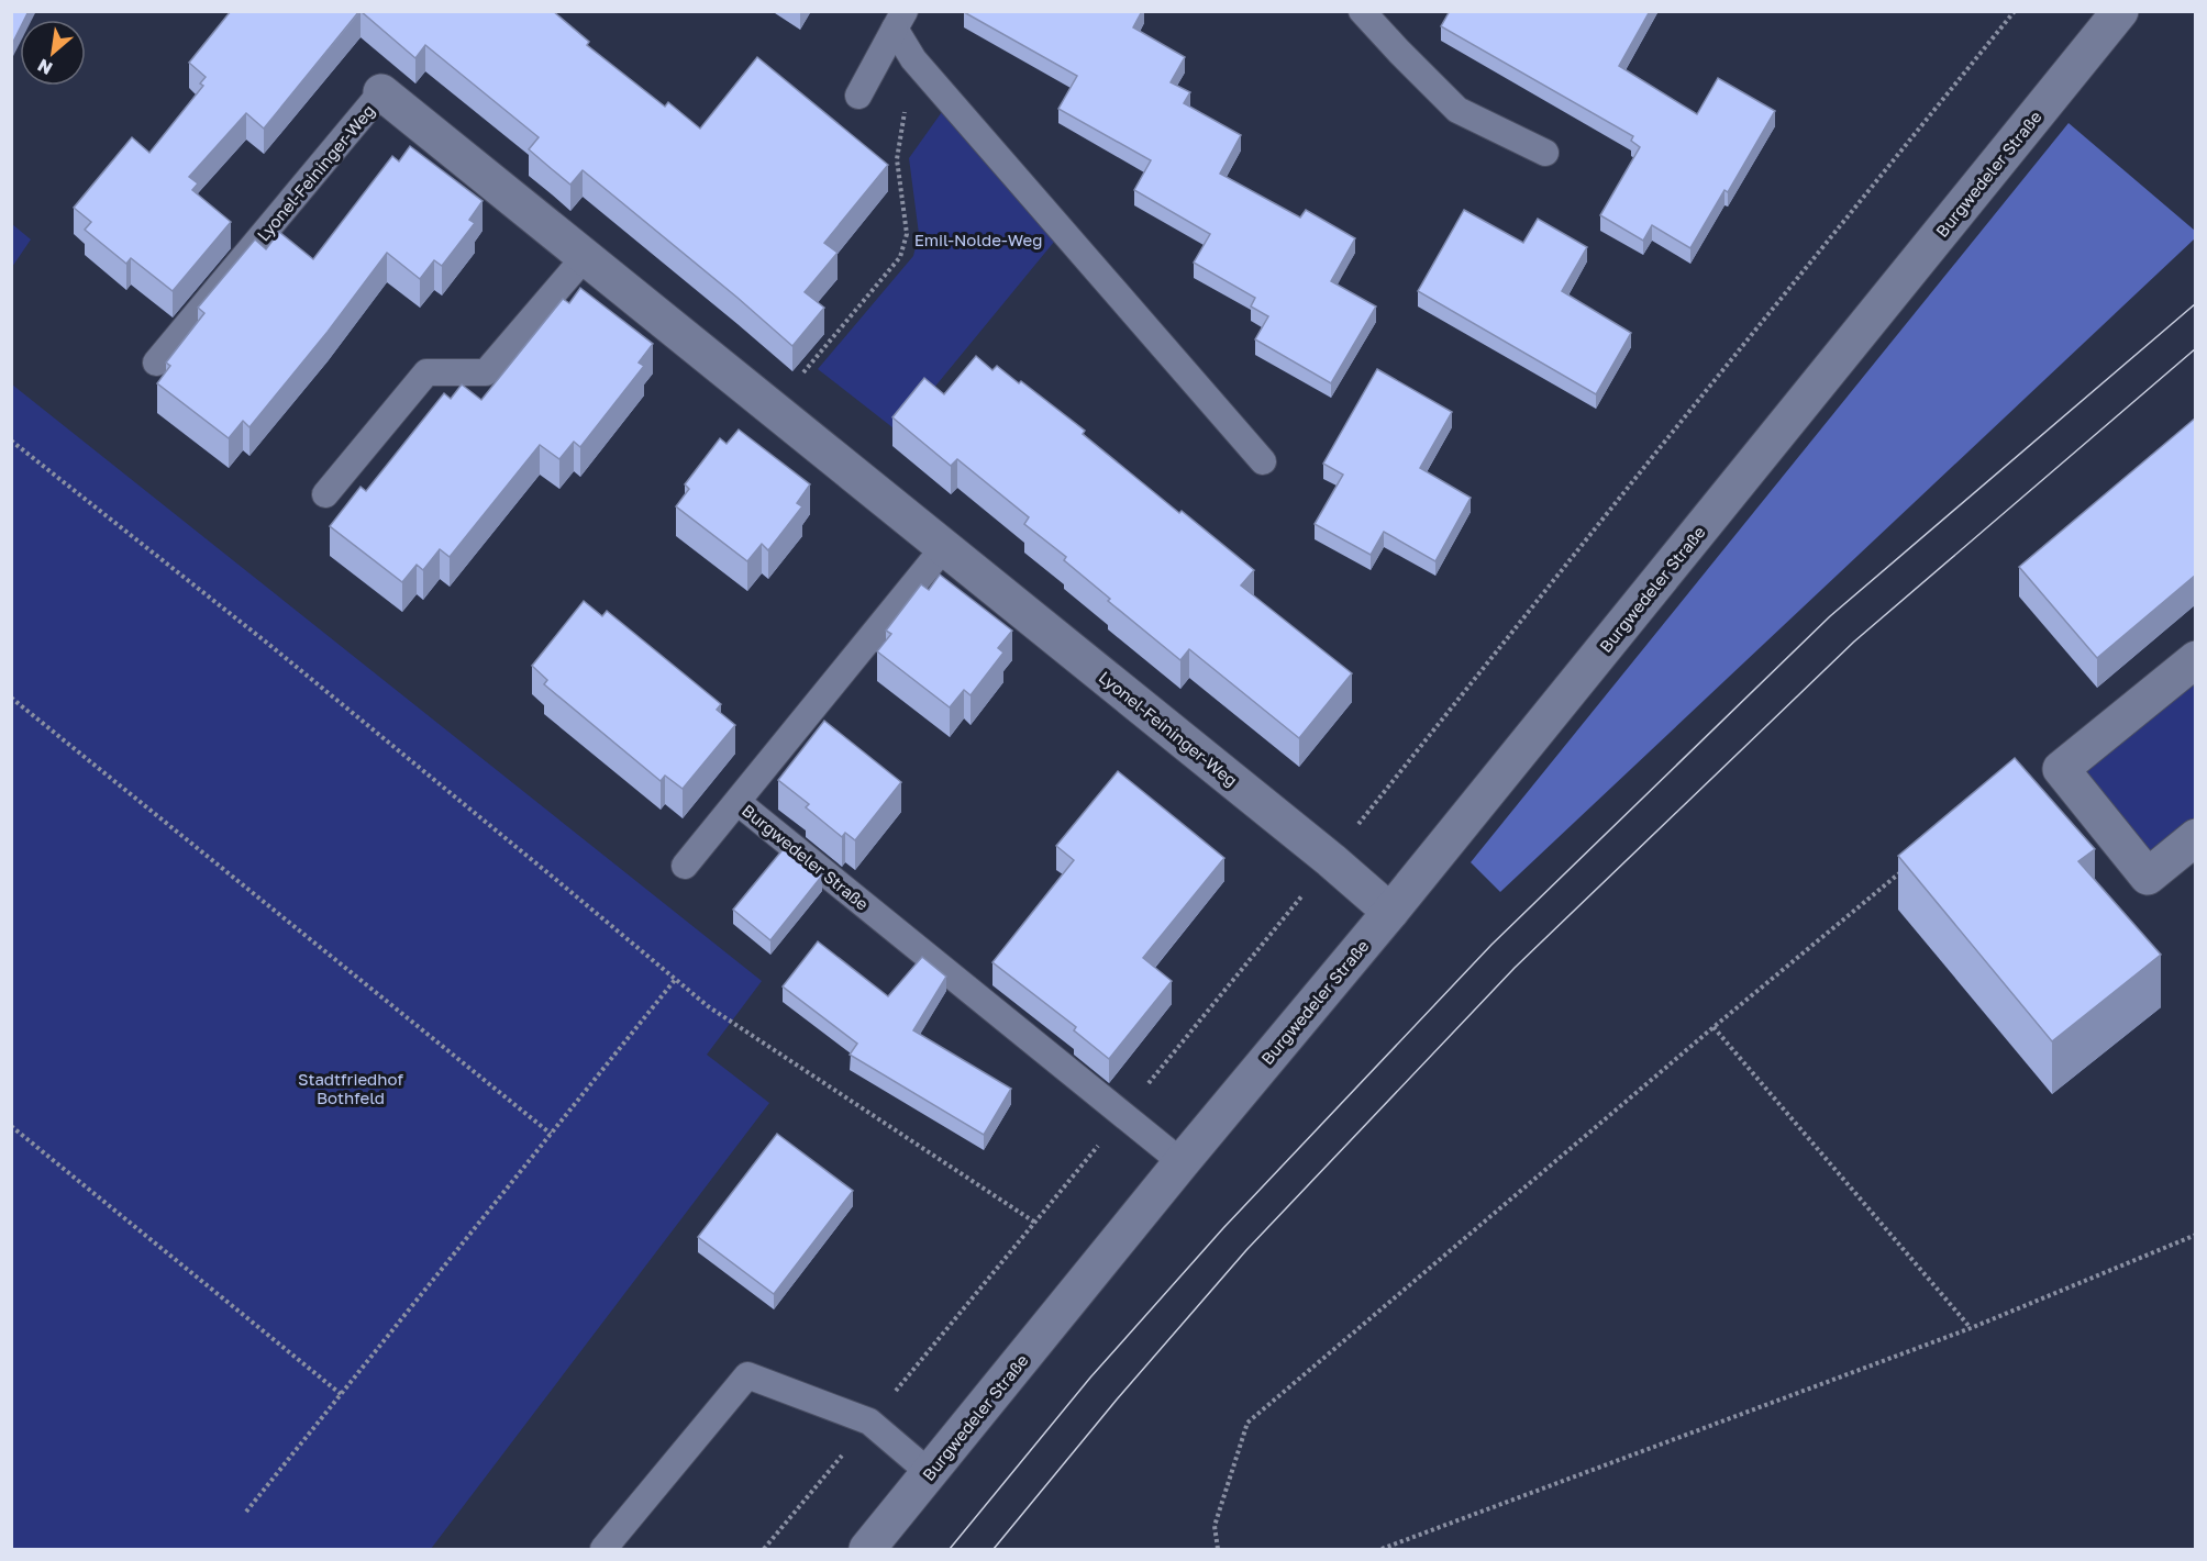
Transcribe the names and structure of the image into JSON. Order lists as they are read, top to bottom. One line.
{"streets":{"main road":["Lyonel-Feininger-Weg","Burgwedeler Straße"]},"crossings":[["Lyonel-Feininger-Weg","Burgwedeler Straße"]],"parks":["Emil-Nolde-Weg","Stadtfriedhof Bothfeld"],"north":"bottom left"}
